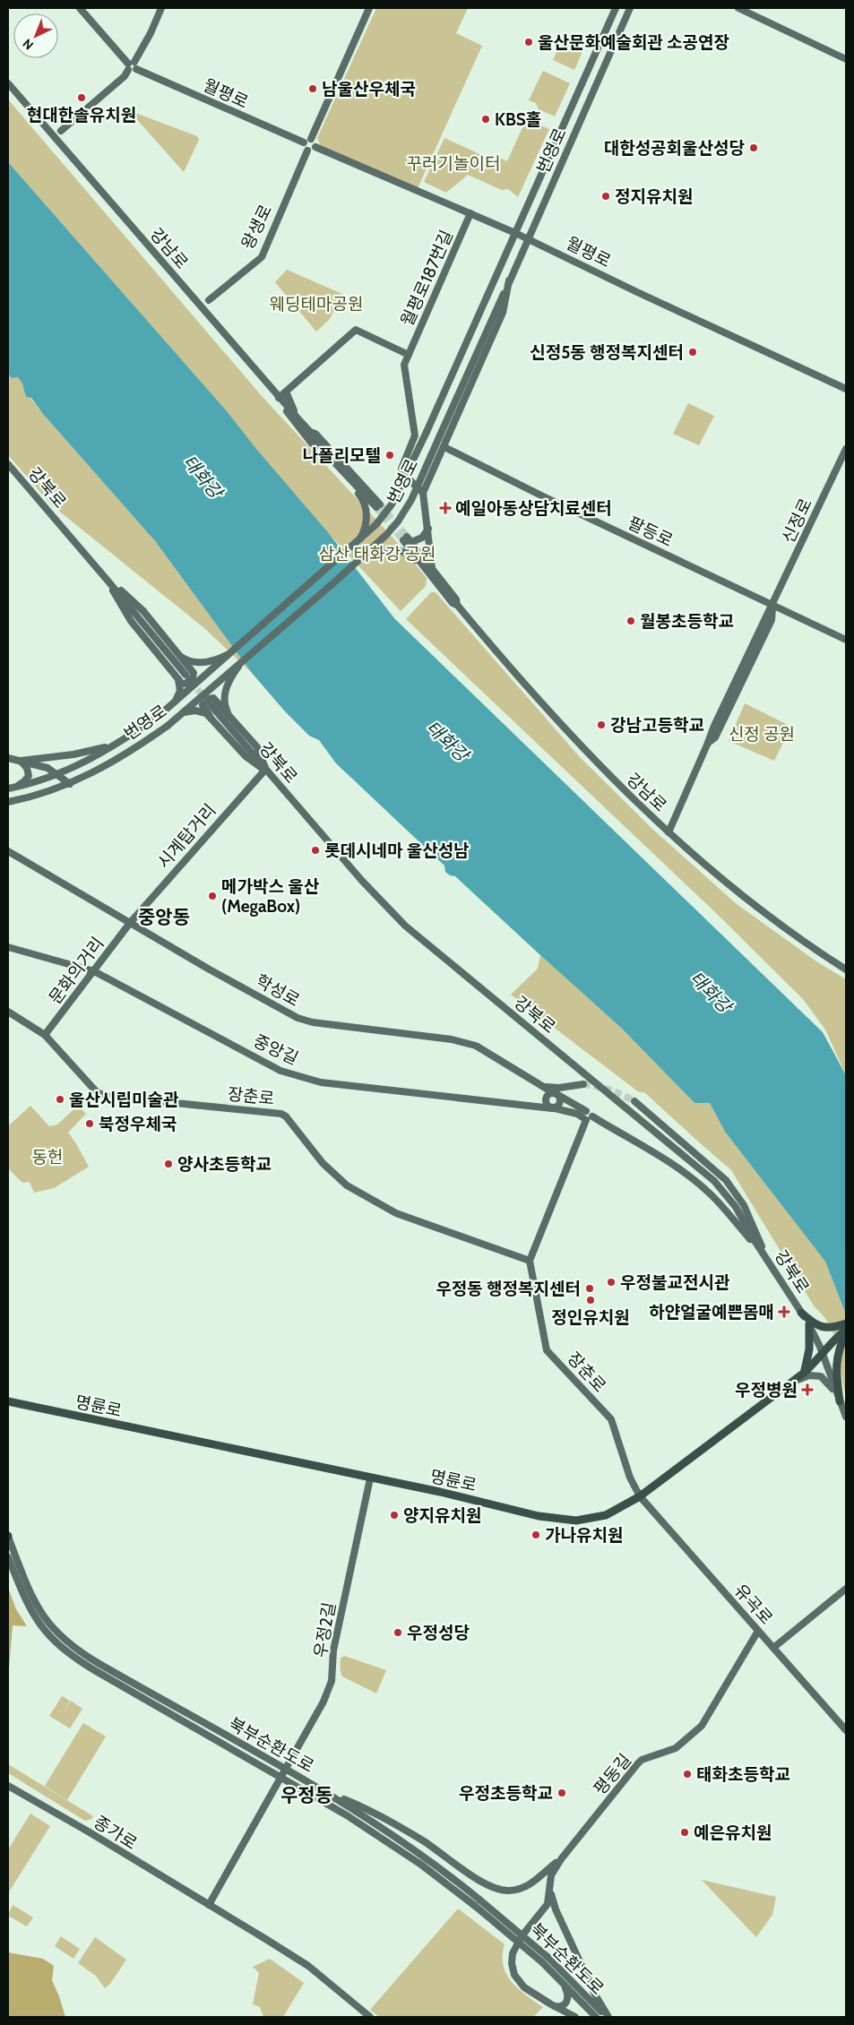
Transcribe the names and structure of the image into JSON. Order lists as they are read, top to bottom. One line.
{"streets":{"main road":["월평로","번영로","왕생로","강남로","월평로187번길","강북로","신정로","팔등로","시계탑거리","문화의거리","학성로","중앙길","장춘로","명륜로","유곡로","우정2길","북부순환도로","평동길","종가로"]},"crossings":[["월평로","번영로"],["월평로","왕생로"],["월평로","월평로187번길"],["강남로","신정로"],["강북로","시계탑거리"],["강북로","명륜로"],["신정로","팔등로"],["시계탑거리","문화의거리"],["시계탑거리","학성로"],["문화의거리","학성로"],["문화의거리","중앙길"],["문화의거리","장춘로"],["학성로","중앙길"],["장춘로","명륜로"],["장춘로","유곡로"],["명륜로","유곡로"],["명륜로","우정2길"],["유곡로","평동길"],["우정2길","북부순환도로"]],"districts":["중앙동","우정동"],"water":["태화강"],"parks":["꾸러기놀이터","웨딩테마공원","삼산 태화강 공원","신정 공원","동헌"],"places":{"other":["울산문화예술회관 소공연장","남울산우체국","현대한솔유치원","KBS홀","대한성공회울산성당","정지유치원","신정5동 행정복지센터","나폴리모텔","월봉초등학교","강남고등학교","롯데시네마 울산성남","메가박스 울산 (MegaBox)","울산시립미술관","북정우체국","양사초등학교","우정불교전시관","우정동 행정복지센터","정인유치원","양지유치원","가나유치원","우정성당","태화초등학교","우정초등학교","예은유치원"],"health":["예일아동상담치료센터","하얀얼굴예쁜몸매","우정병원"]},"north":"bottom left"}
